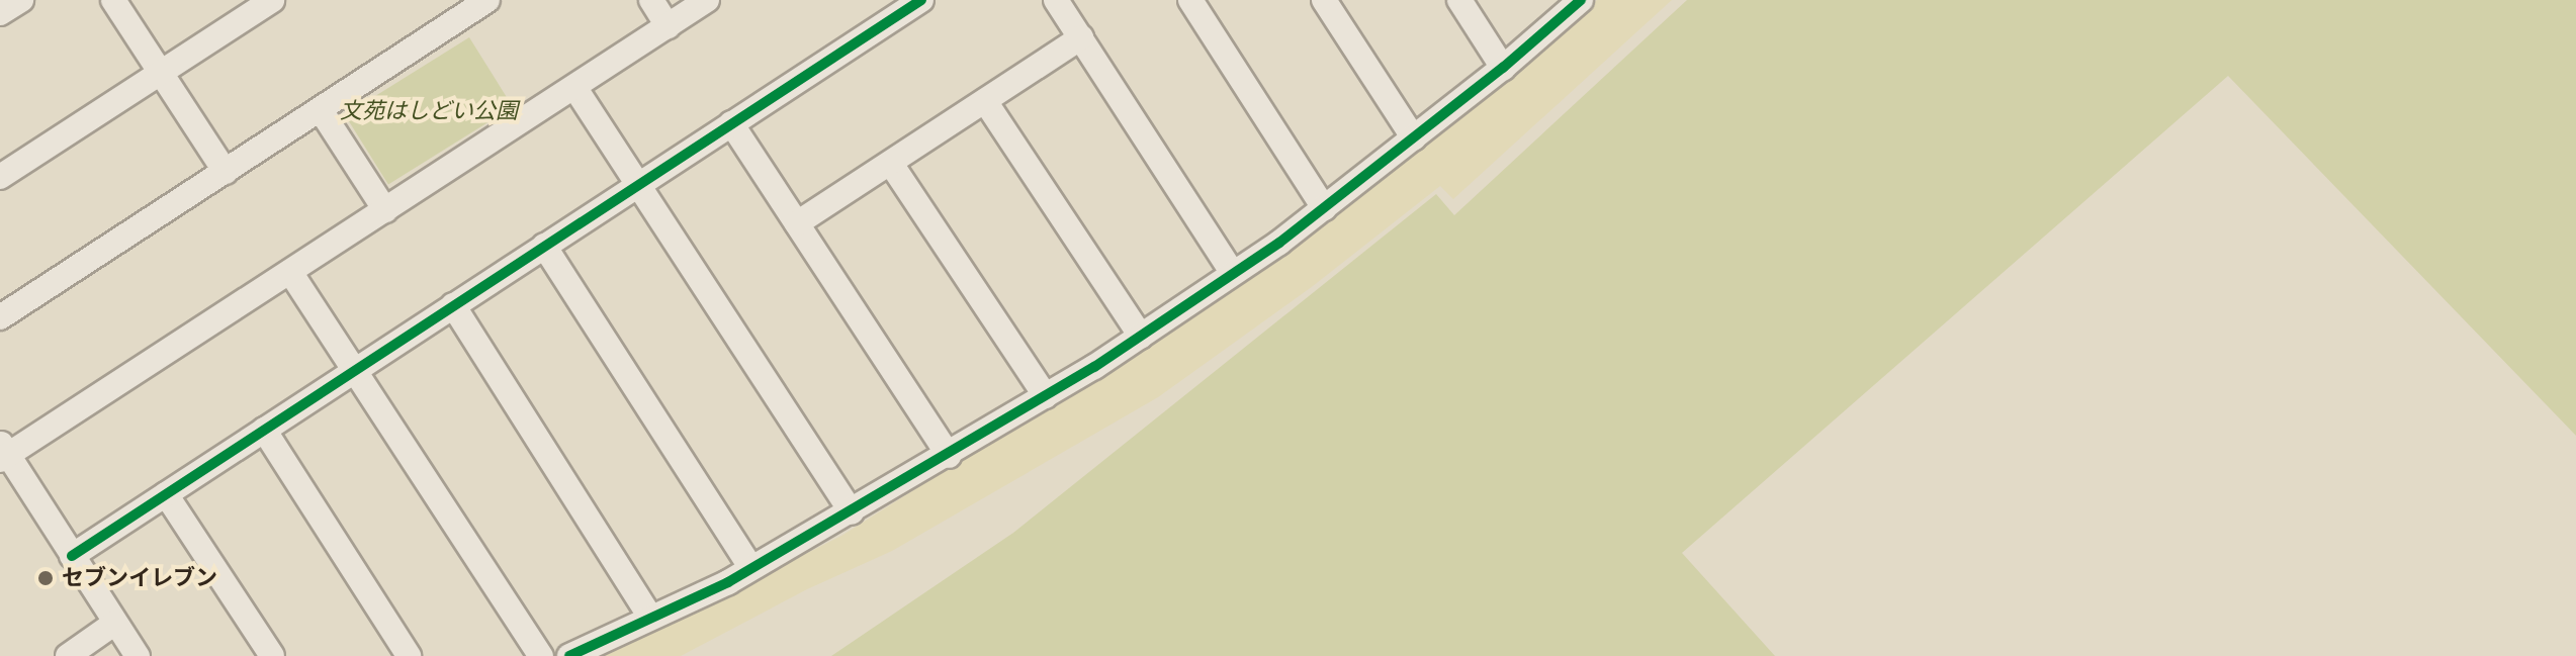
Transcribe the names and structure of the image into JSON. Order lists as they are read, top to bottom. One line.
{"parks":["文苑はしどい公園"],"places":["セブンイレブン"]}
